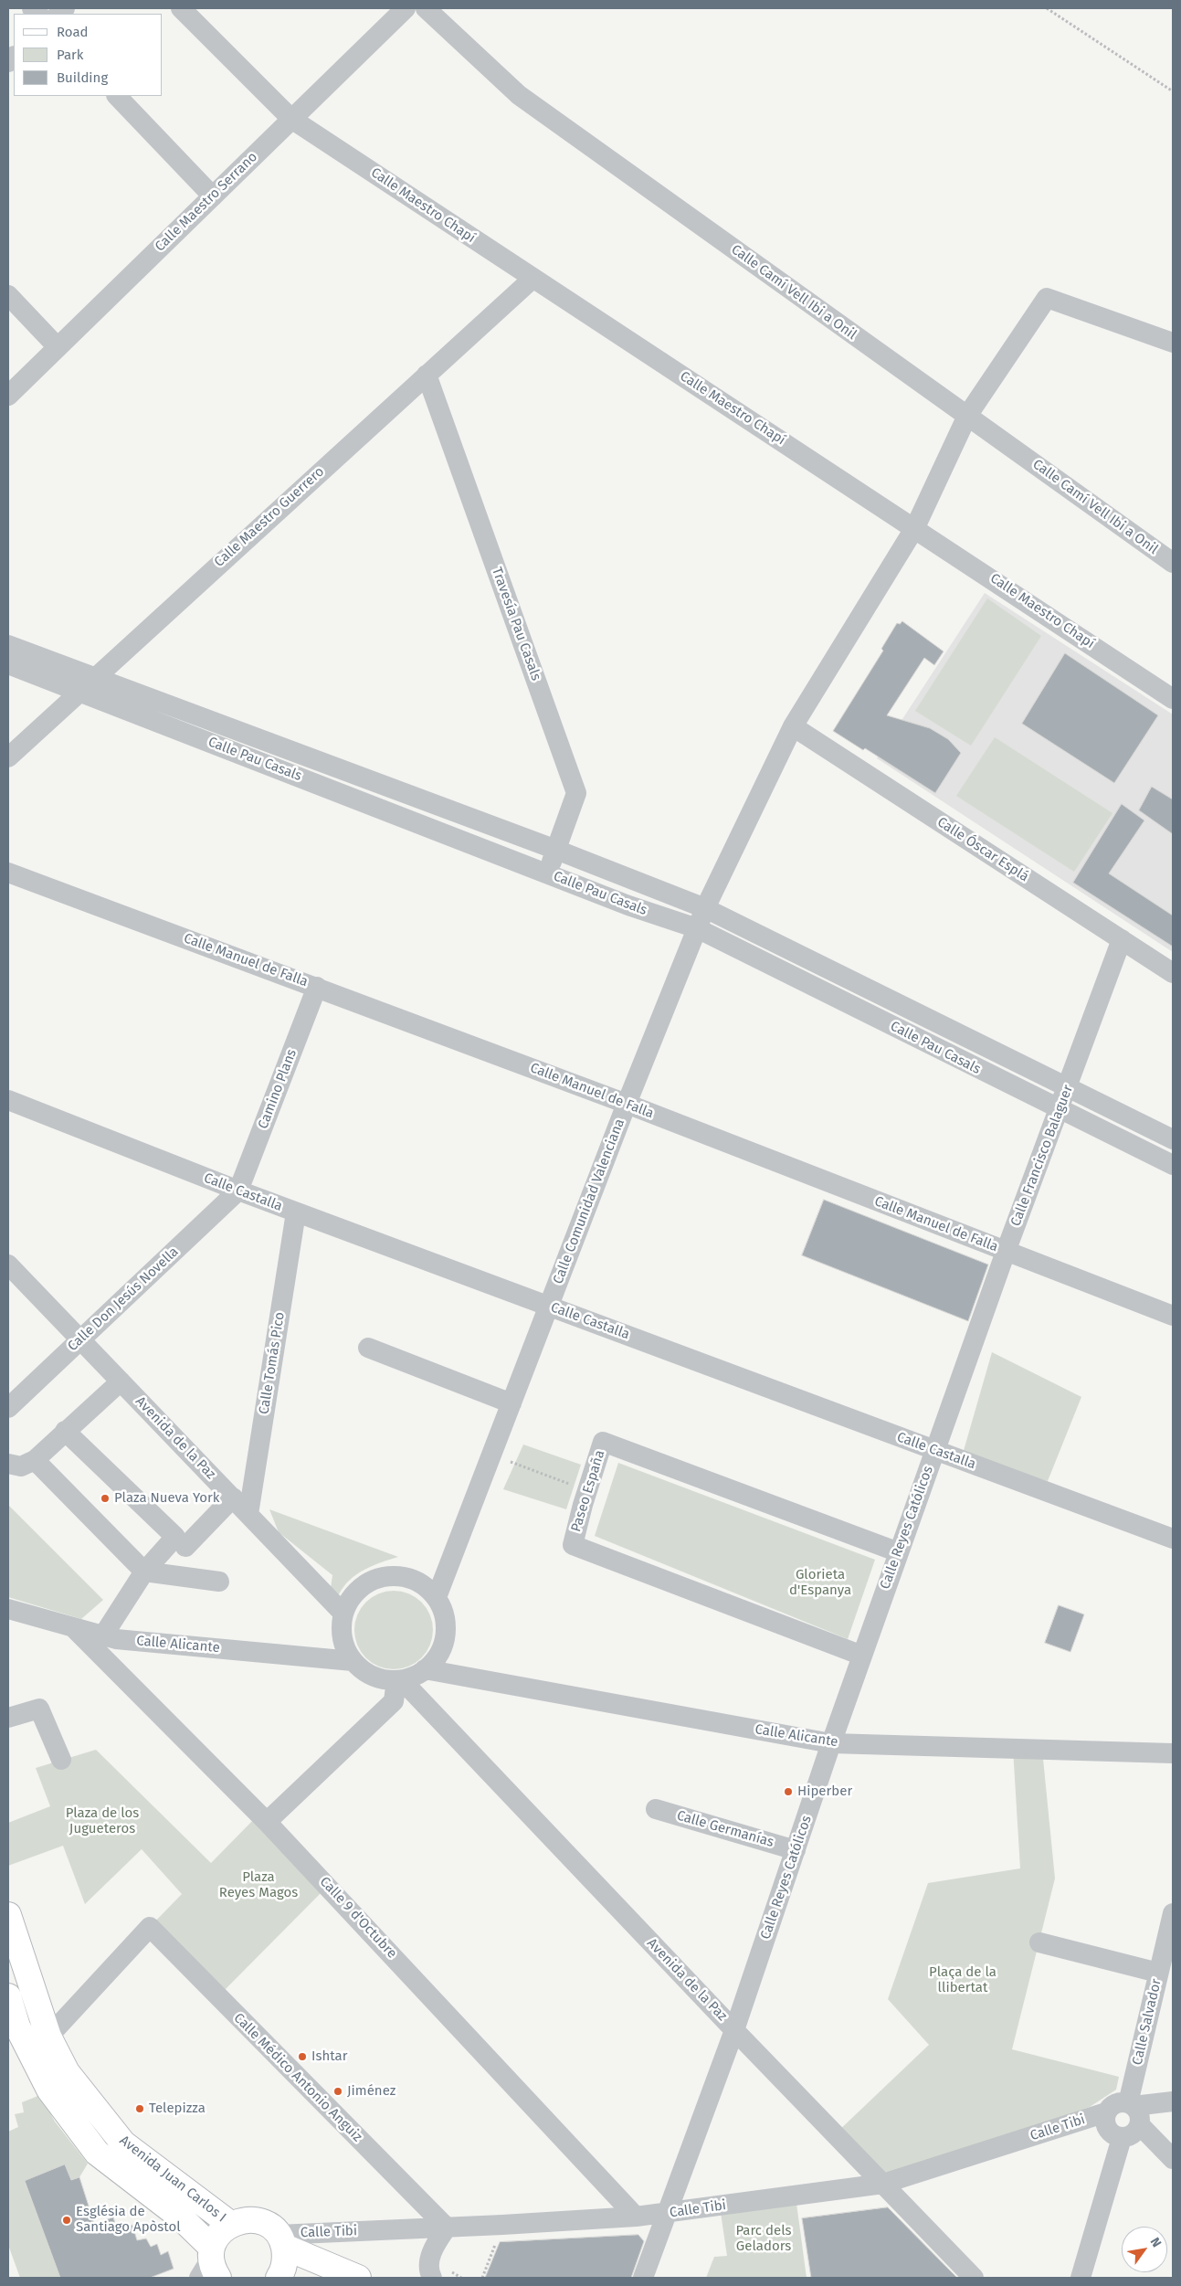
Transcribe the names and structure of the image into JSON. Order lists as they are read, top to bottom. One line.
{"streets":{"main road":["Avenida Juan Carlos I"],"street":["Calle Maestro Serrano","Calle Maestro Chapí","Calle Camí Vell Ibi a Onil","Calle Maestro Guerrero","Travesía Pau Casals","Calle Pau Casals","Calle Óscar Esplá","Calle Manuel de Falla","Camino Plans","Calle Francisco Balaguer","Calle Castalla","Calle Comunidad Valenciana","Calle Don Jesús Novella","Calle Tomás Pico","Avenida de la Paz","Paseo España","Calle Reyes Católicos","Calle Alicante","Calle Germanías","Calle 9 d'Octubre","Calle Salvador","Calle Médico Antonio Anguiz","Calle Tibi"]},"crossings":[["Calle Maestro Serrano","Calle Maestro Chapí"],["Calle Maestro Chapí","Calle Maestro Guerrero"],["Calle Maestro Chapí","Calle Comunidad Valenciana"],["Calle Camí Vell Ibi a Onil","Calle Comunidad Valenciana"],["Calle Maestro Guerrero","Travesía Pau Casals"],["Calle Maestro Guerrero","Calle Pau Casals"],["Travesía Pau Casals","Calle Pau Casals"],["Calle Pau Casals","Calle Francisco Balaguer"],["Calle Pau Casals","Calle Comunidad Valenciana"],["Calle Óscar Esplá","Calle Francisco Balaguer"],["Calle Óscar Esplá","Calle Comunidad Valenciana"],["Calle Manuel de Falla","Camino Plans"],["Calle Manuel de Falla","Calle Francisco Balaguer"],["Calle Manuel de Falla","Calle Comunidad Valenciana"],["Camino Plans","Calle Castalla"],["Camino Plans","Calle Don Jesús Novella"],["Calle Francisco Balaguer","Calle Castalla"],["Calle Francisco Balaguer","Calle Reyes Católicos"],["Calle Castalla","Calle Comunidad Valenciana"],["Calle Castalla","Calle Don Jesús Novella"],["Calle Castalla","Calle Tomás Pico"],["Calle Castalla","Calle Reyes Católicos"],["Calle Comunidad Valenciana","Avenida de la Paz"],["Calle Comunidad Valenciana","Calle Alicante"],["Calle Don Jesús Novella","Avenida de la Paz"],["Calle Tomás Pico","Avenida de la Paz"],["Avenida de la Paz","Calle Reyes Católicos"],["Avenida de la Paz","Calle Alicante"],["Avenida de la Paz","Calle Tibi"],["Paseo España","Calle Reyes Católicos"],["Calle Reyes Católicos","Calle Alicante"],["Calle Reyes Católicos","Calle Germanías"],["Calle Reyes Católicos","Calle Tibi"],["Calle Alicante","Calle 9 d'Octubre"],["Calle 9 d'Octubre","Calle Tibi"],["Calle Salvador","Calle Tibi"],["Calle Médico Antonio Anguiz","Calle Tibi"],["Calle Médico Antonio Anguiz","Avenida Juan Carlos I"]],"parks":["Glorieta d'Espanya","Plaza de los Jugueteros","Plaza Reyes Magos","Plaça de la llibertat","Parc dels Geladors"],"places":["Plaza Nueva York","Hiperber","Ishtar","Jiménez","Telepizza","Església de Santiago Apòstol"],"legend":["Road","Park","Building"],"north":"top right"}
